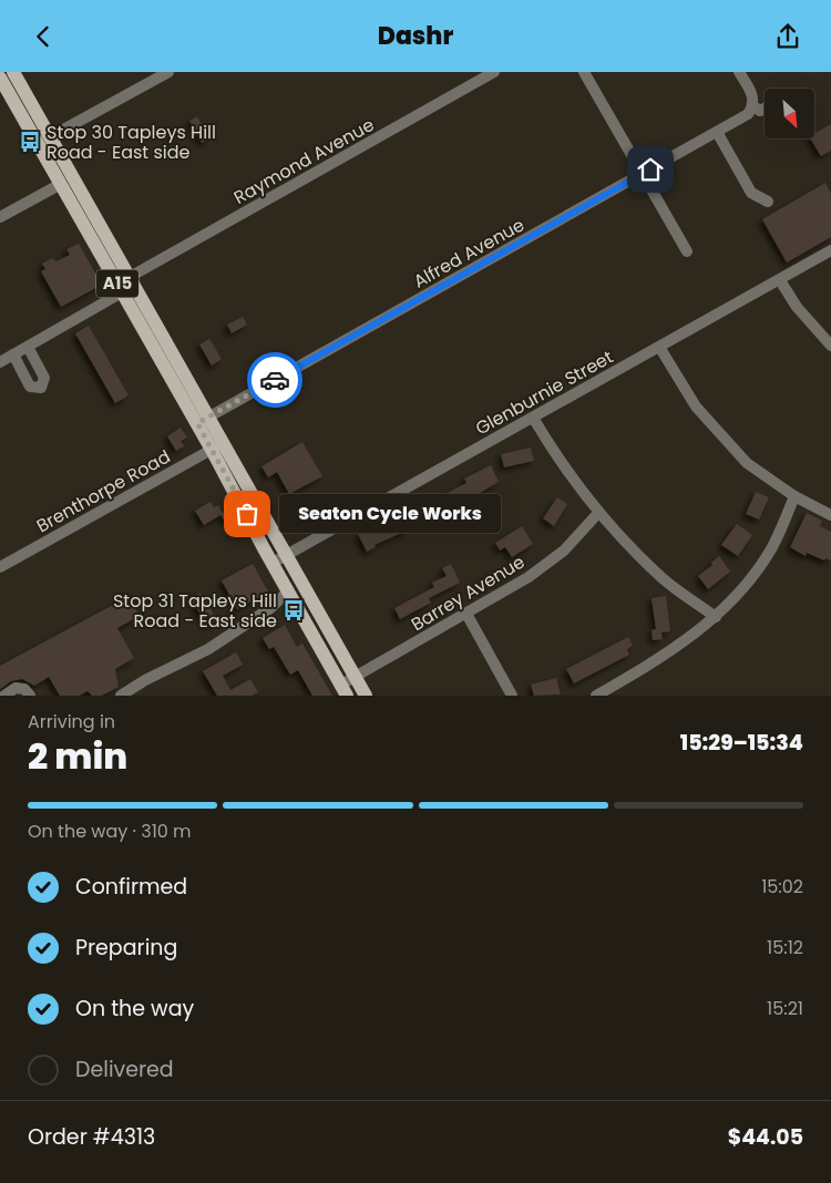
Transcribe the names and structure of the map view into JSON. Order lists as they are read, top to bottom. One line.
{"streets":{"main road":["A15"],"street":["Raymond Avenue","Alfred Avenue","Glenburnie Street","Brenthorpe Road","Barrey Avenue"]},"crossings":[["Raymond Avenue","A15"],["Alfred Avenue","A15"],["A15","Glenburnie Street"],["A15","Brenthorpe Road"],["A15","Barrey Avenue"]],"places":{"bus stop":["Stop 30 Tapleys Hill Road - East side","Stop 31 Tapleys Hill Road - East side"],"other":["Seaton Cycle Works"]},"north":"bottom right","page":{"header":"Dashr","bubble":"Seaton Cycle Works","heading":["2 min","Arriving in","15:29–15:34"],"panel":["Order #4313","$44.05"],"bar":"On the way · 310 m","list":[["Confirmed","15:02"],["Preparing","15:12"],["On the way","15:21"],"Delivered"]}}
